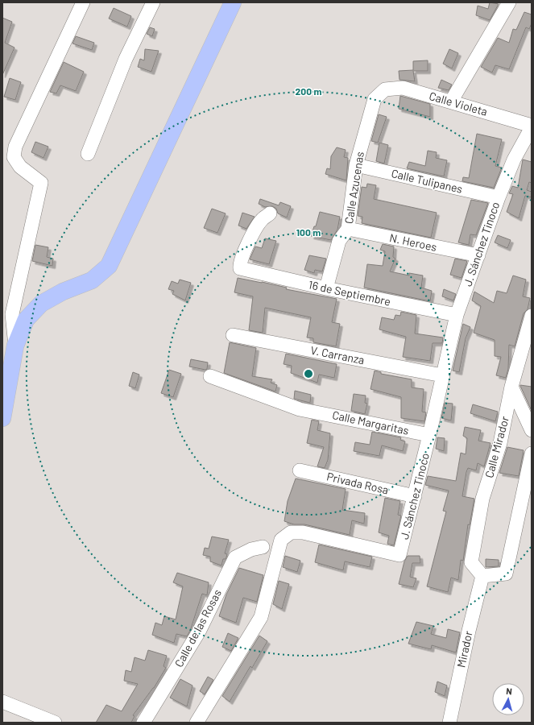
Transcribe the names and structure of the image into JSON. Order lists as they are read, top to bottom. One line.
{"streets":{"street":["Calle Violeta","Calle Tulipanes","Calle Azucenas","N. Heroes","J. Sánchez Tinoco","16 de Septiembre","V. Carranza","Calle Margaritas","Calle Mirador","Privada Rosa","Calle de las Rosas","Mirador"]},"crossings":[["Calle Violeta","Calle Azucenas"],["Calle Violeta","J. Sánchez Tinoco"],["Calle Tulipanes","Calle Azucenas"],["Calle Tulipanes","J. Sánchez Tinoco"],["Calle Azucenas","N. Heroes"],["Calle Azucenas","16 de Septiembre"],["N. Heroes","J. Sánchez Tinoco"],["J. Sánchez Tinoco","16 de Septiembre"],["J. Sánchez Tinoco","V. Carranza"],["J. Sánchez Tinoco","Calle Margaritas"],["J. Sánchez Tinoco","Privada Rosa"],["Calle Mirador","Mirador"]],"north":"top","rings":["200 m","100 m"]}
